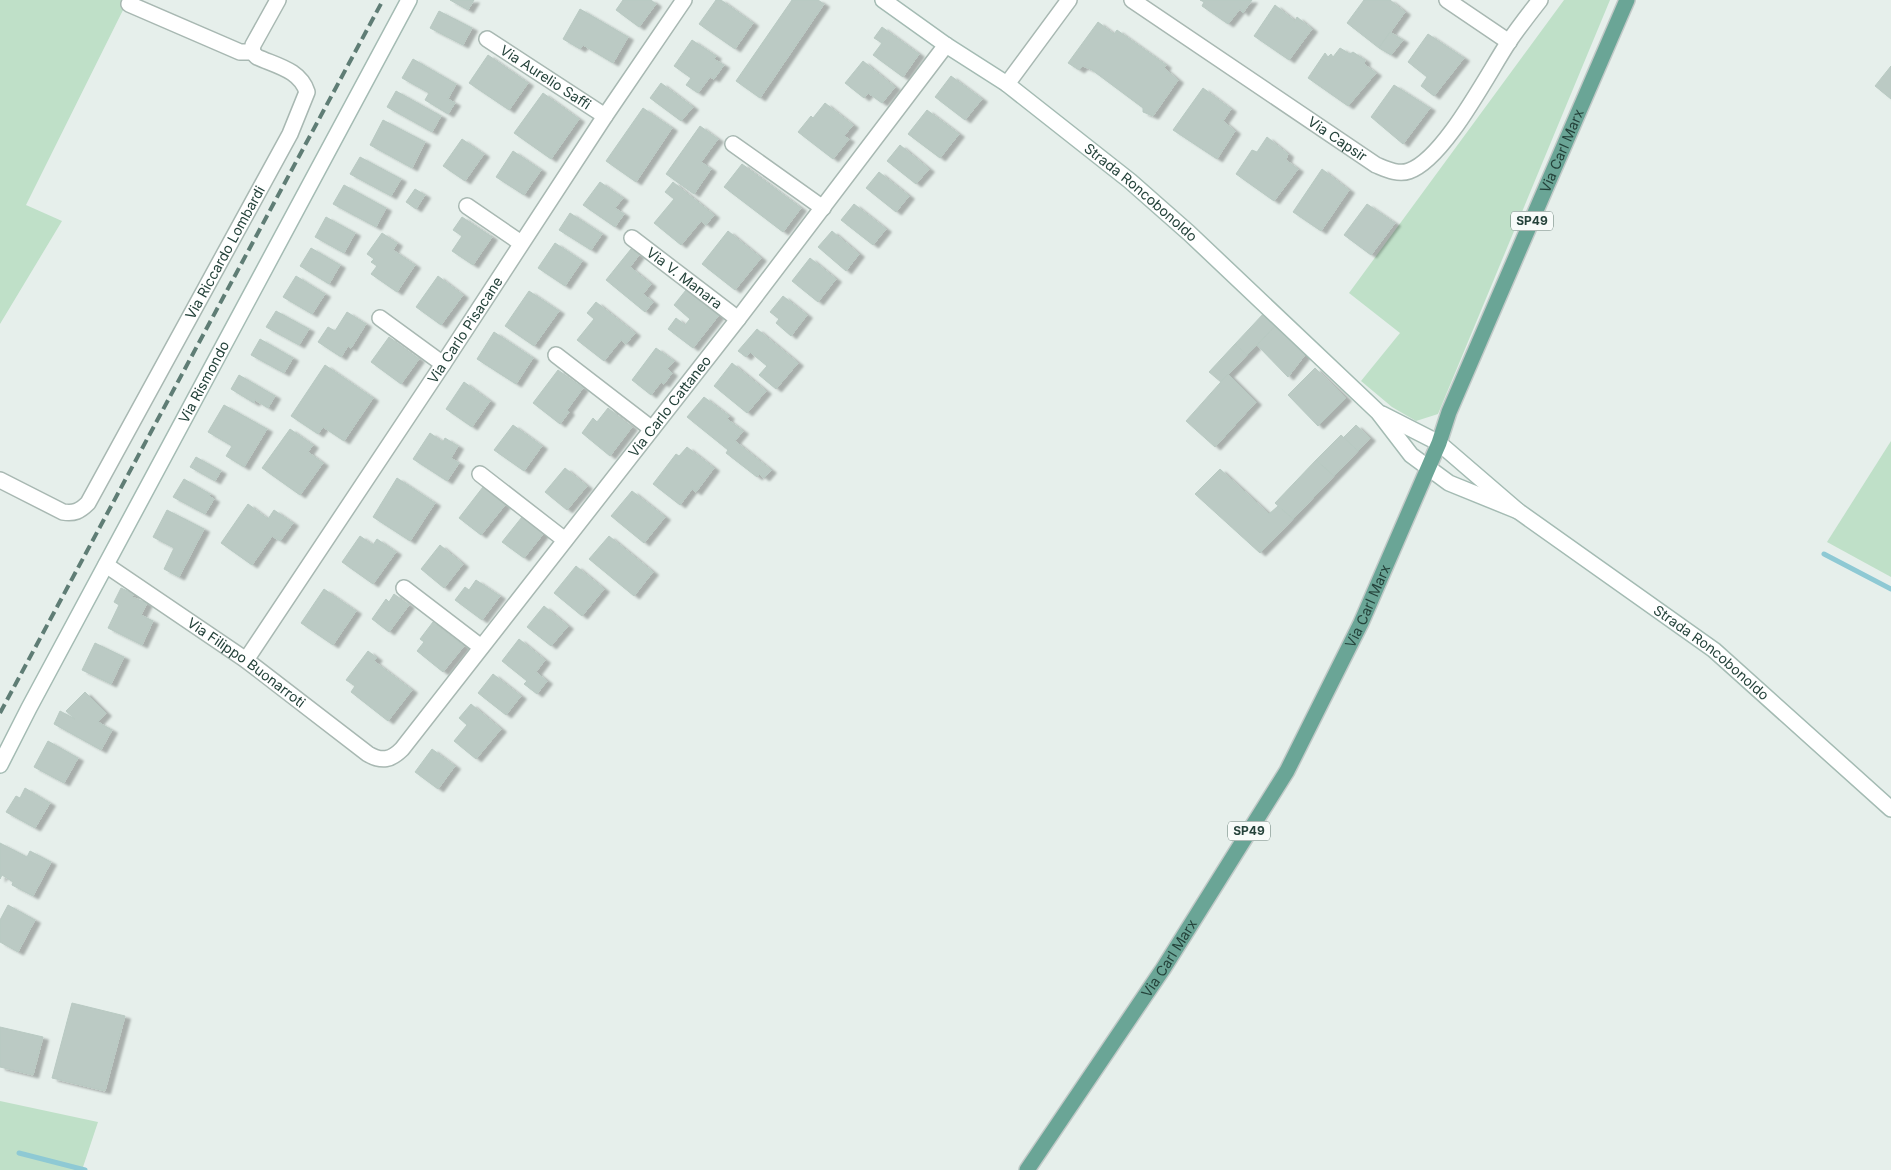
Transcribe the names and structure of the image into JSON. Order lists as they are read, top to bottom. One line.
{"streets":{"main road":["Via Carl Marx","SP49"],"street":["Via Aurelio Saffi","Via Capsir","Strada Roncobonoldo","Via Riccardo Lombardi","Via V. Manara","Via Carlo Pisacane","Via Rismondo","Via Carlo Cattaneo","Via Filippo Buonarroti"]},"crossings":[["Via Aurelio Saffi","Via Carlo Pisacane"],["Via Carl Marx","Strada Roncobonoldo"],["Strada Roncobonoldo","Via Carlo Cattaneo"],["Via V. Manara","Via Carlo Cattaneo"],["Via Carlo Pisacane","Via Filippo Buonarroti"],["Via Rismondo","Via Filippo Buonarroti"],["Via Carlo Cattaneo","Via Filippo Buonarroti"]]}
